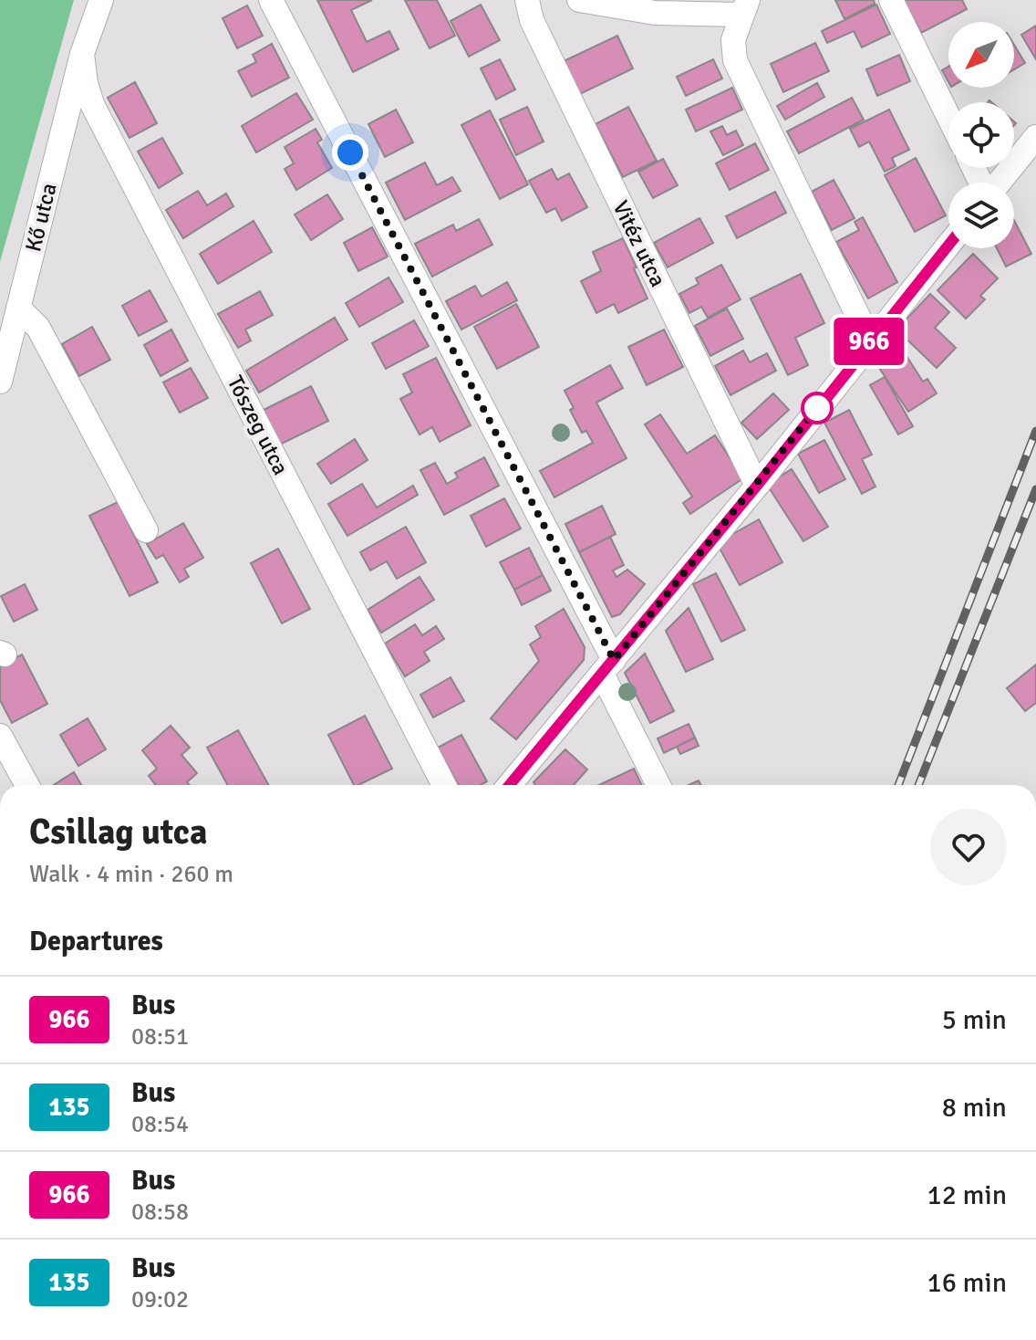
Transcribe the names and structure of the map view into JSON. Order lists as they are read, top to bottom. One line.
{"streets":{"street":["Kő utca","Vitéz utca","Tószeg utca"]},"crossings":[["Kő utca","Tószeg utca"]],"lines":["bus line 966"],"north":"bottom left","page":{"on_map":"966","heading":[["Csillag utca","Walk · 4 min · 260 m"],"Departures"],"list":[{"mark":"966","name":"Bus","note":"08:51","value":"5 min"},{"mark":"135","name":"Bus","note":"08:54","value":"8 min"},{"mark":"966","name":"Bus","note":"08:58","value":"12 min"},{"mark":"135","name":"Bus","note":"09:02","value":"16 min"}]}}
